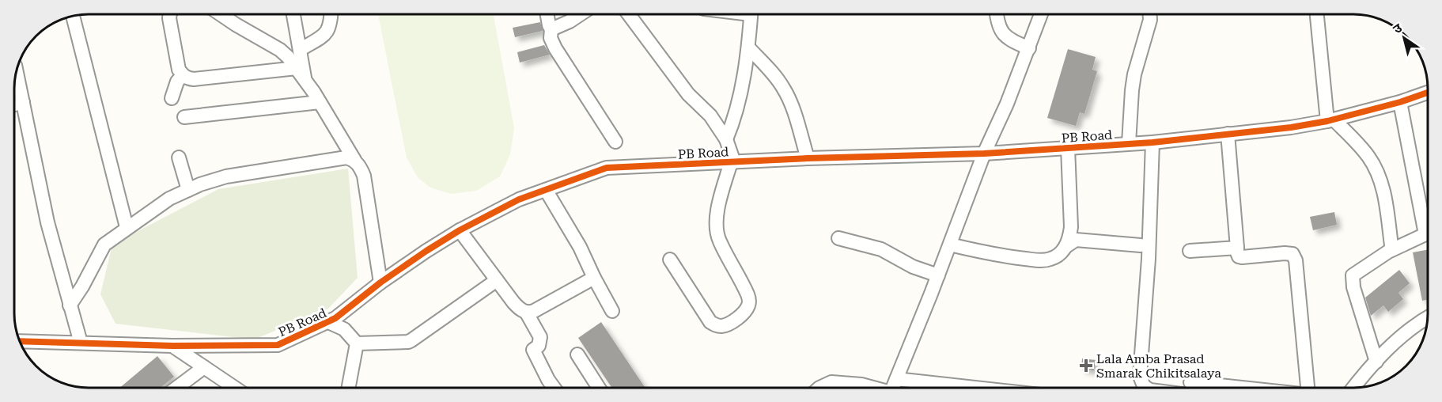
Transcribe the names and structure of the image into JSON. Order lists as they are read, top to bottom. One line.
{"streets":{"street":["PB Road"]},"places":{"health":["Lala Amba Prasad Smarak Chikitsalaya"]},"north":"top left"}
